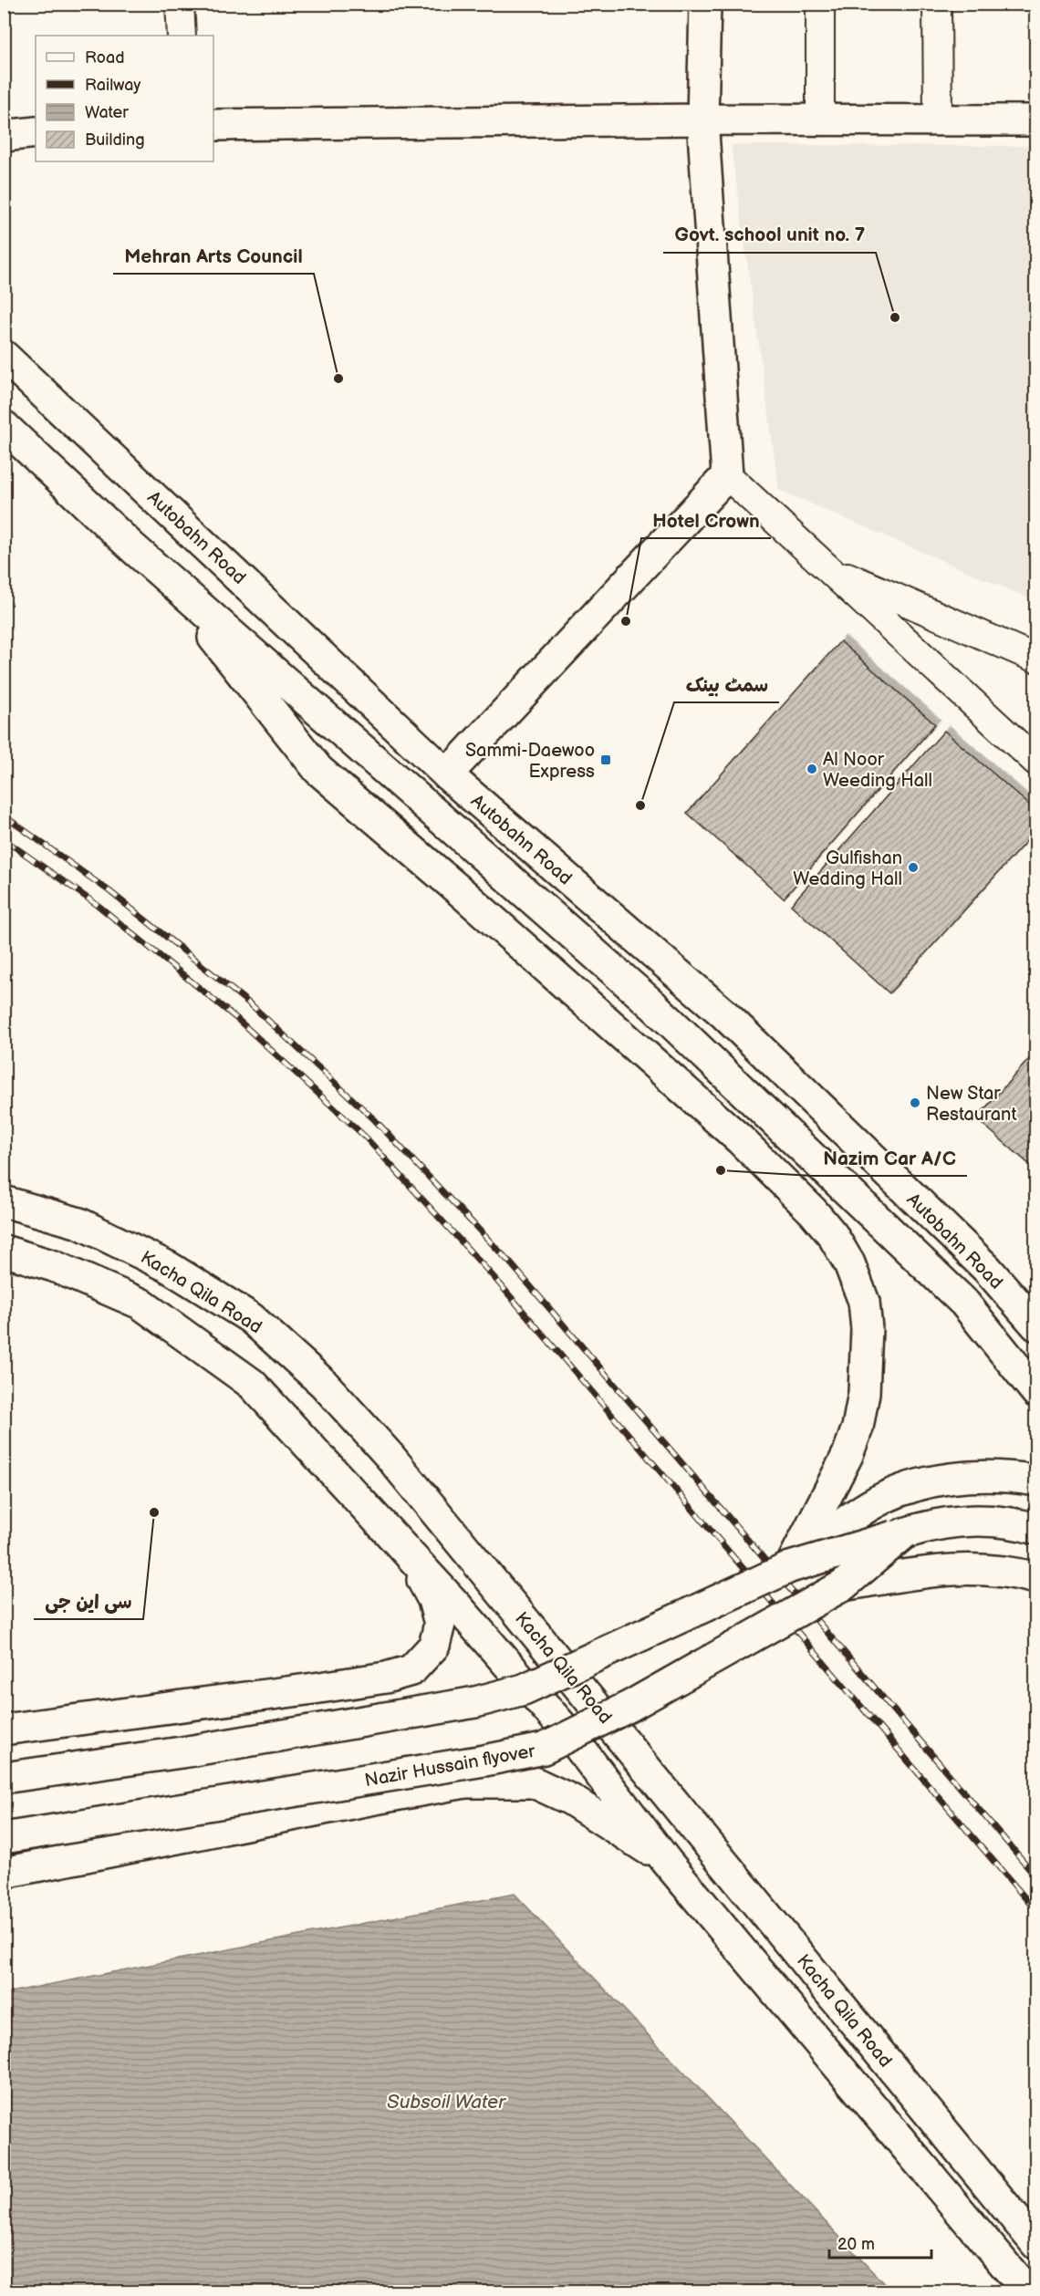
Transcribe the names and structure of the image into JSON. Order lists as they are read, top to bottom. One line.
{"streets":{"main road":["Autobahn Road","Kacha Qila Road","Nazir Hussain flyover"]},"water":["Subsoil Water"],"places":{"other":["Govt. school unit no. 7","Mehran Arts Council","Hotel Crown","Al Noor Weeding Hall","سمٹ بینک","Gulfishan Wedding Hall","New Star Restaurant","Nazim Car A/C","سی این جی"],"transit":["Sammi-Daewoo Express"]},"legend":["Road","Railway","Water","Building"],"scale_bar":"20 m"}
